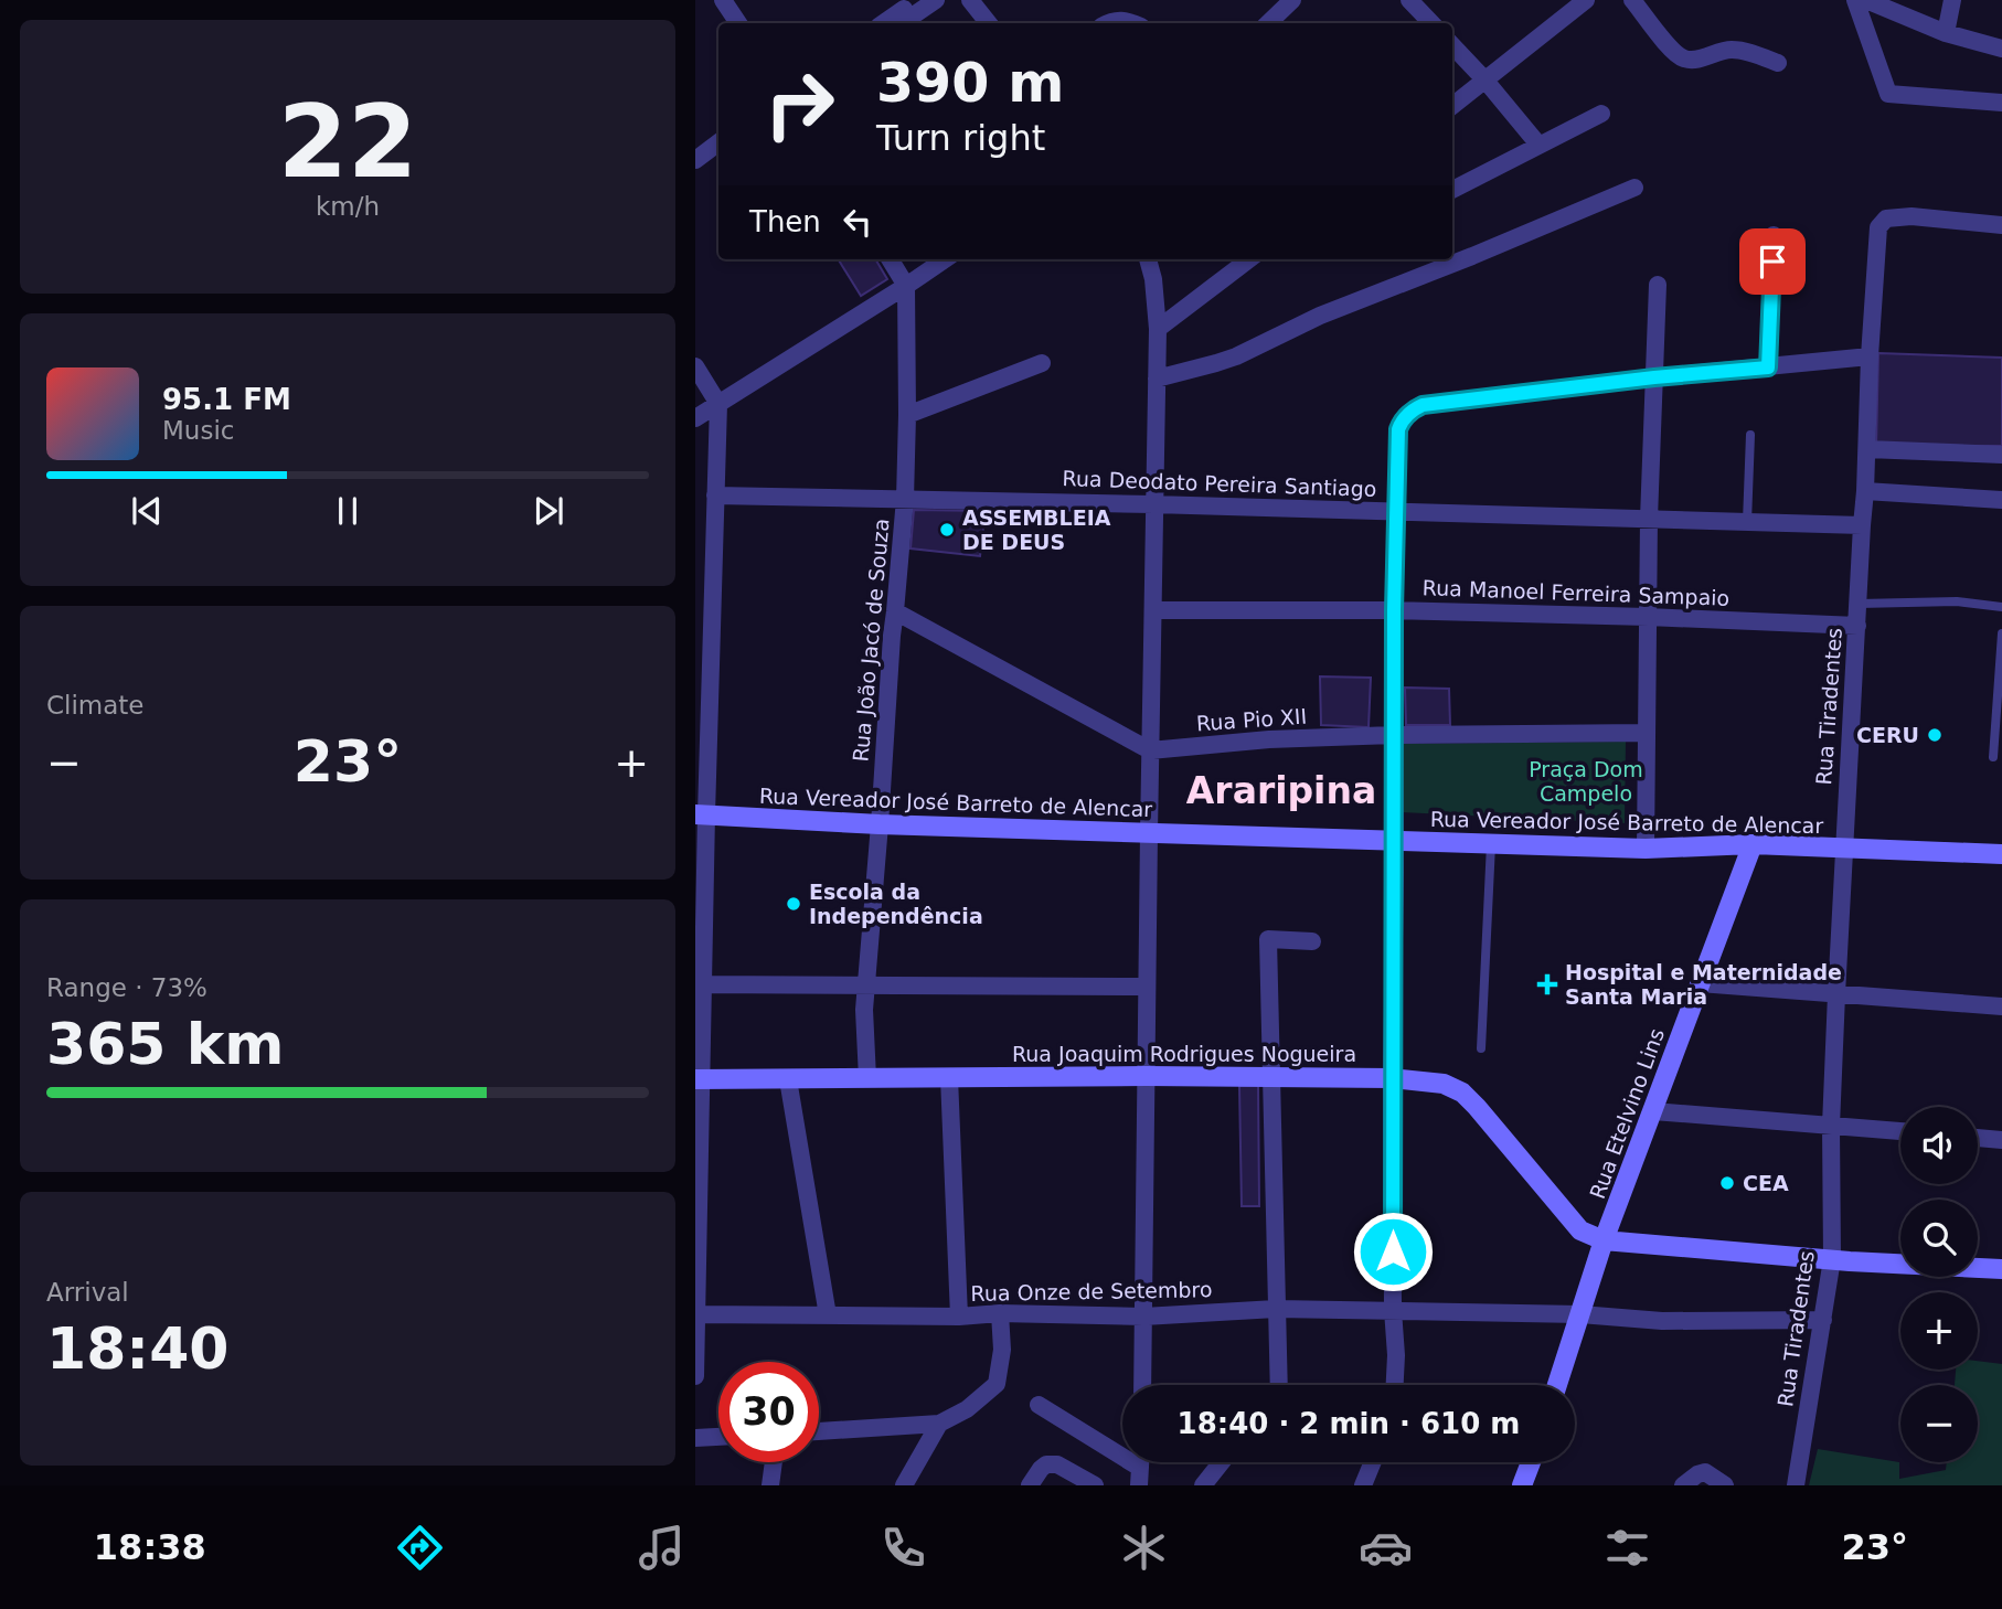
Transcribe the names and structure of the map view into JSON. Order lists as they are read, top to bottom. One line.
{"streets":{"main road":["Rua Vereador José Barreto de Alencar","Rua Joaquim Rodrigues Nogueira","Rua Etelvino Lins"],"street":["Rua Deodato Pereira Santiago","Rua Manoel Ferreira Sampaio","Rua João Jacó de Souza","Rua Tiradentes","Rua Pio XII","Rua Onze de Setembro"]},"crossings":[["Rua Deodato Pereira Santiago","Rua João Jacó de Souza"],["Rua Deodato Pereira Santiago","Rua Tiradentes"],["Rua Manoel Ferreira Sampaio","Rua Tiradentes"],["Rua João Jacó de Souza","Rua Vereador José Barreto de Alencar"],["Rua João Jacó de Souza","Rua Joaquim Rodrigues Nogueira"],["Rua Tiradentes","Rua Vereador José Barreto de Alencar"],["Rua Tiradentes","Rua Onze de Setembro"],["Rua Vereador José Barreto de Alencar","Rua Etelvino Lins"],["Rua Joaquim Rodrigues Nogueira","Rua Etelvino Lins"],["Rua Etelvino Lins","Rua Onze de Setembro"]],"districts":["Araripina"],"parks":["Praça Dom Campelo"],"places":{"other":["ASSEMBLEIA DE DEUS","CERU","Escola da Independência","CEA"],"health":["Hospital e Maternidade Santa Maria"]},"page":{"tile":[["22","km/h"],"Climate",["Range · 73%","365 km"],["Arrival","18:40"]],"turn":["390 m","Turn right"],"then":"Then","song":["95.1 FM","Music"],"heat":["−","23°","+"],"map_buttons":["+","−"],"limit":"30","trip":"18:40 · 2 min · 610 m","tabs":["18:38","23°"]}}
